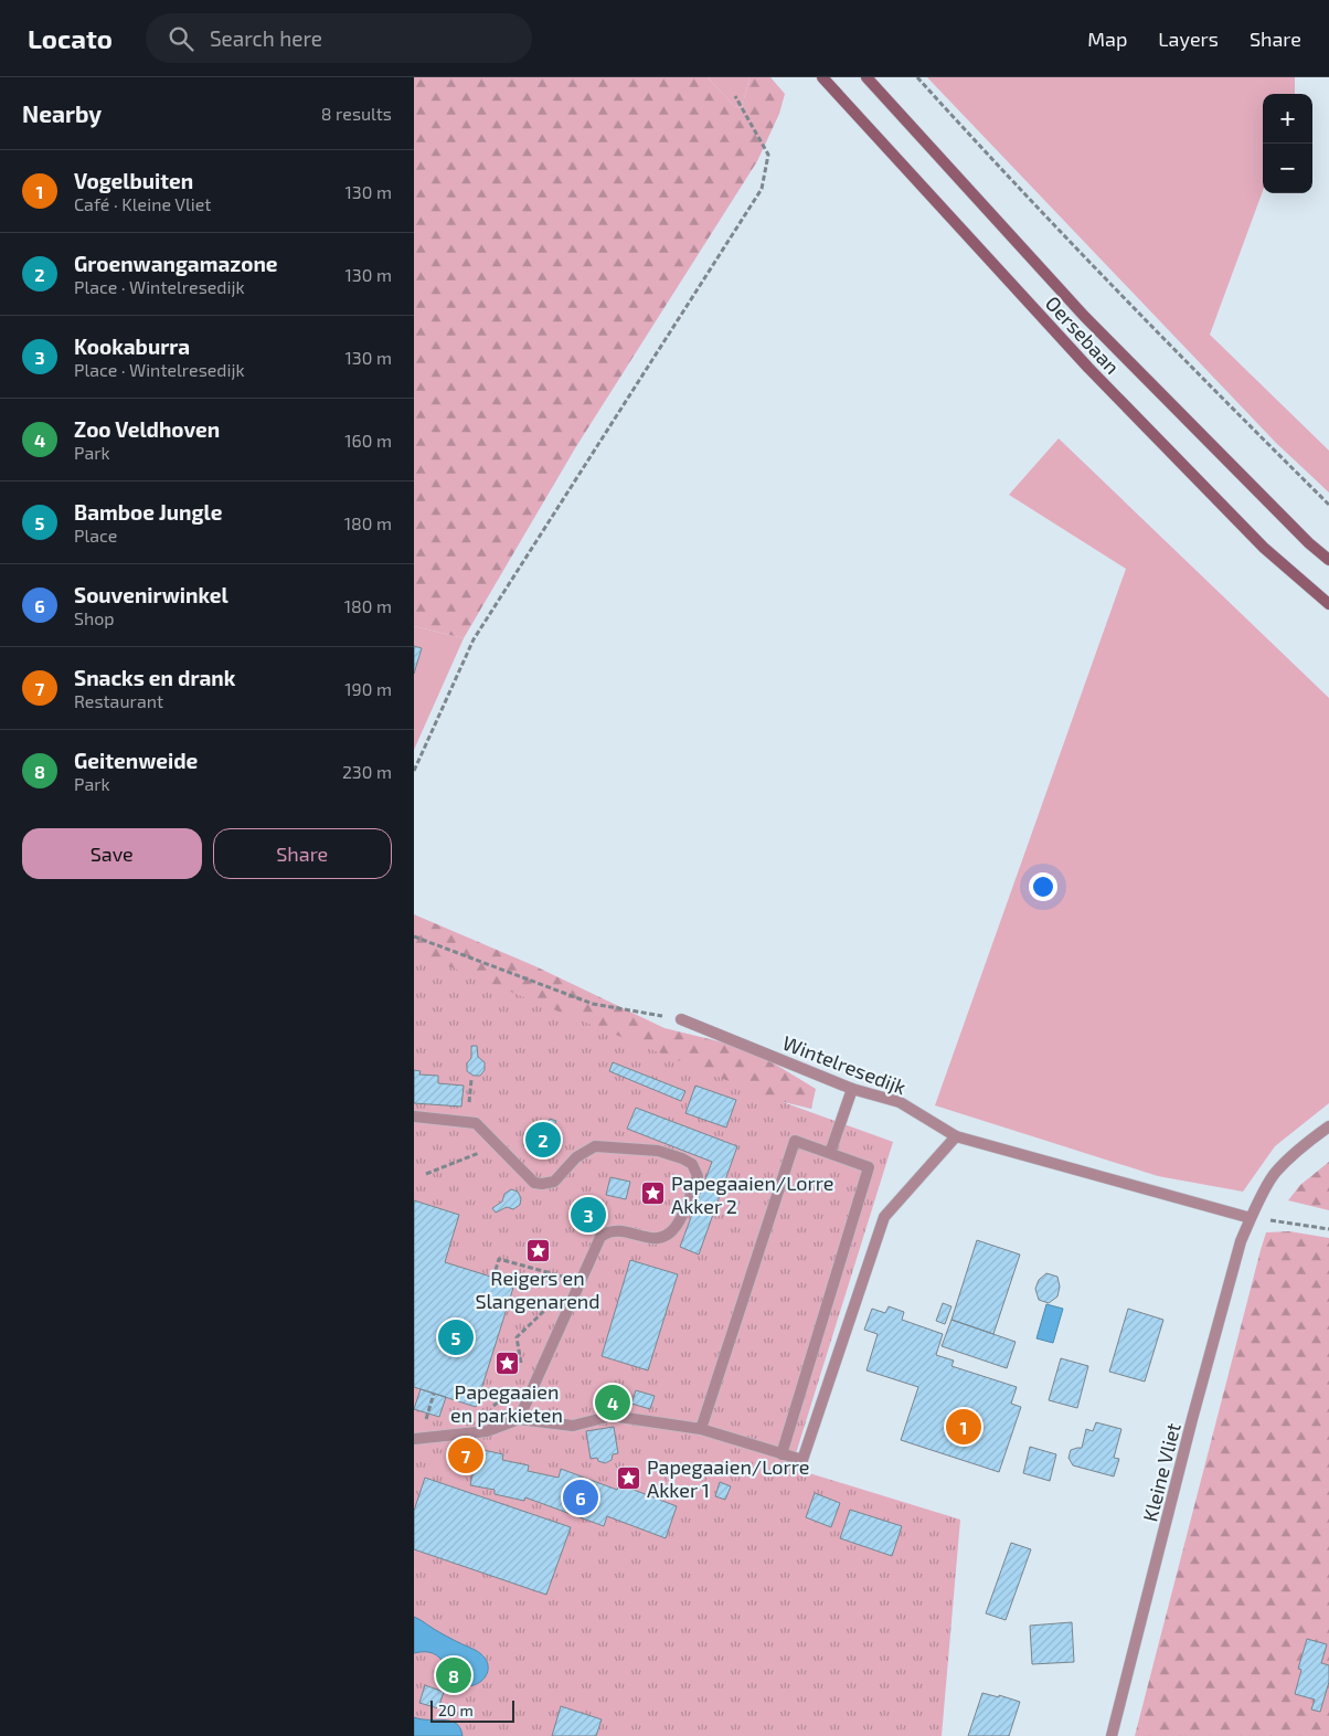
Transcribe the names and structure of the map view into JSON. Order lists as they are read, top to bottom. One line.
{"streets":{"main road":["Oersebaan"],"street":["Wintelresedijk","Kleine Vliet"]},"crossings":[["Wintelresedijk","Kleine Vliet"]],"places":{"place":["Papegaaien/Lorre Akker 2","Reigers en Slangenarend","Papegaaien en parkieten","Papegaaien/Lorre Akker 1"]},"scale_bar":"20 m","page":{"header":"Locato","search":"Search here","nav":["Map","Layers","Share"],"heading":["Nearby","8 results"],"map_buttons":["+","−"],"list":[{"mark":"1","name":"Vogelbuiten","note":"Café · Kleine Vliet","value":"130 m"},{"mark":"2","name":"Groenwangamazone","note":"Place · Wintelresedijk","value":"130 m"},{"mark":"3","name":"Kookaburra","note":"Place · Wintelresedijk","value":"130 m"},{"mark":"4","name":"Zoo Veldhoven","note":"Park","value":"160 m"},{"mark":"5","name":"Bamboe Jungle","note":"Place","value":"180 m"},{"mark":"6","name":"Souvenirwinkel","note":"Shop","value":"180 m"},{"mark":"7","name":"Snacks en drank","note":"Restaurant","value":"190 m"},{"mark":"8","name":"Geitenweide","note":"Park","value":"230 m"}],"buttons":["Save","Share"],"pins":["2","3","5","4","1","7","6","8"],"scale":"20 m"}}
